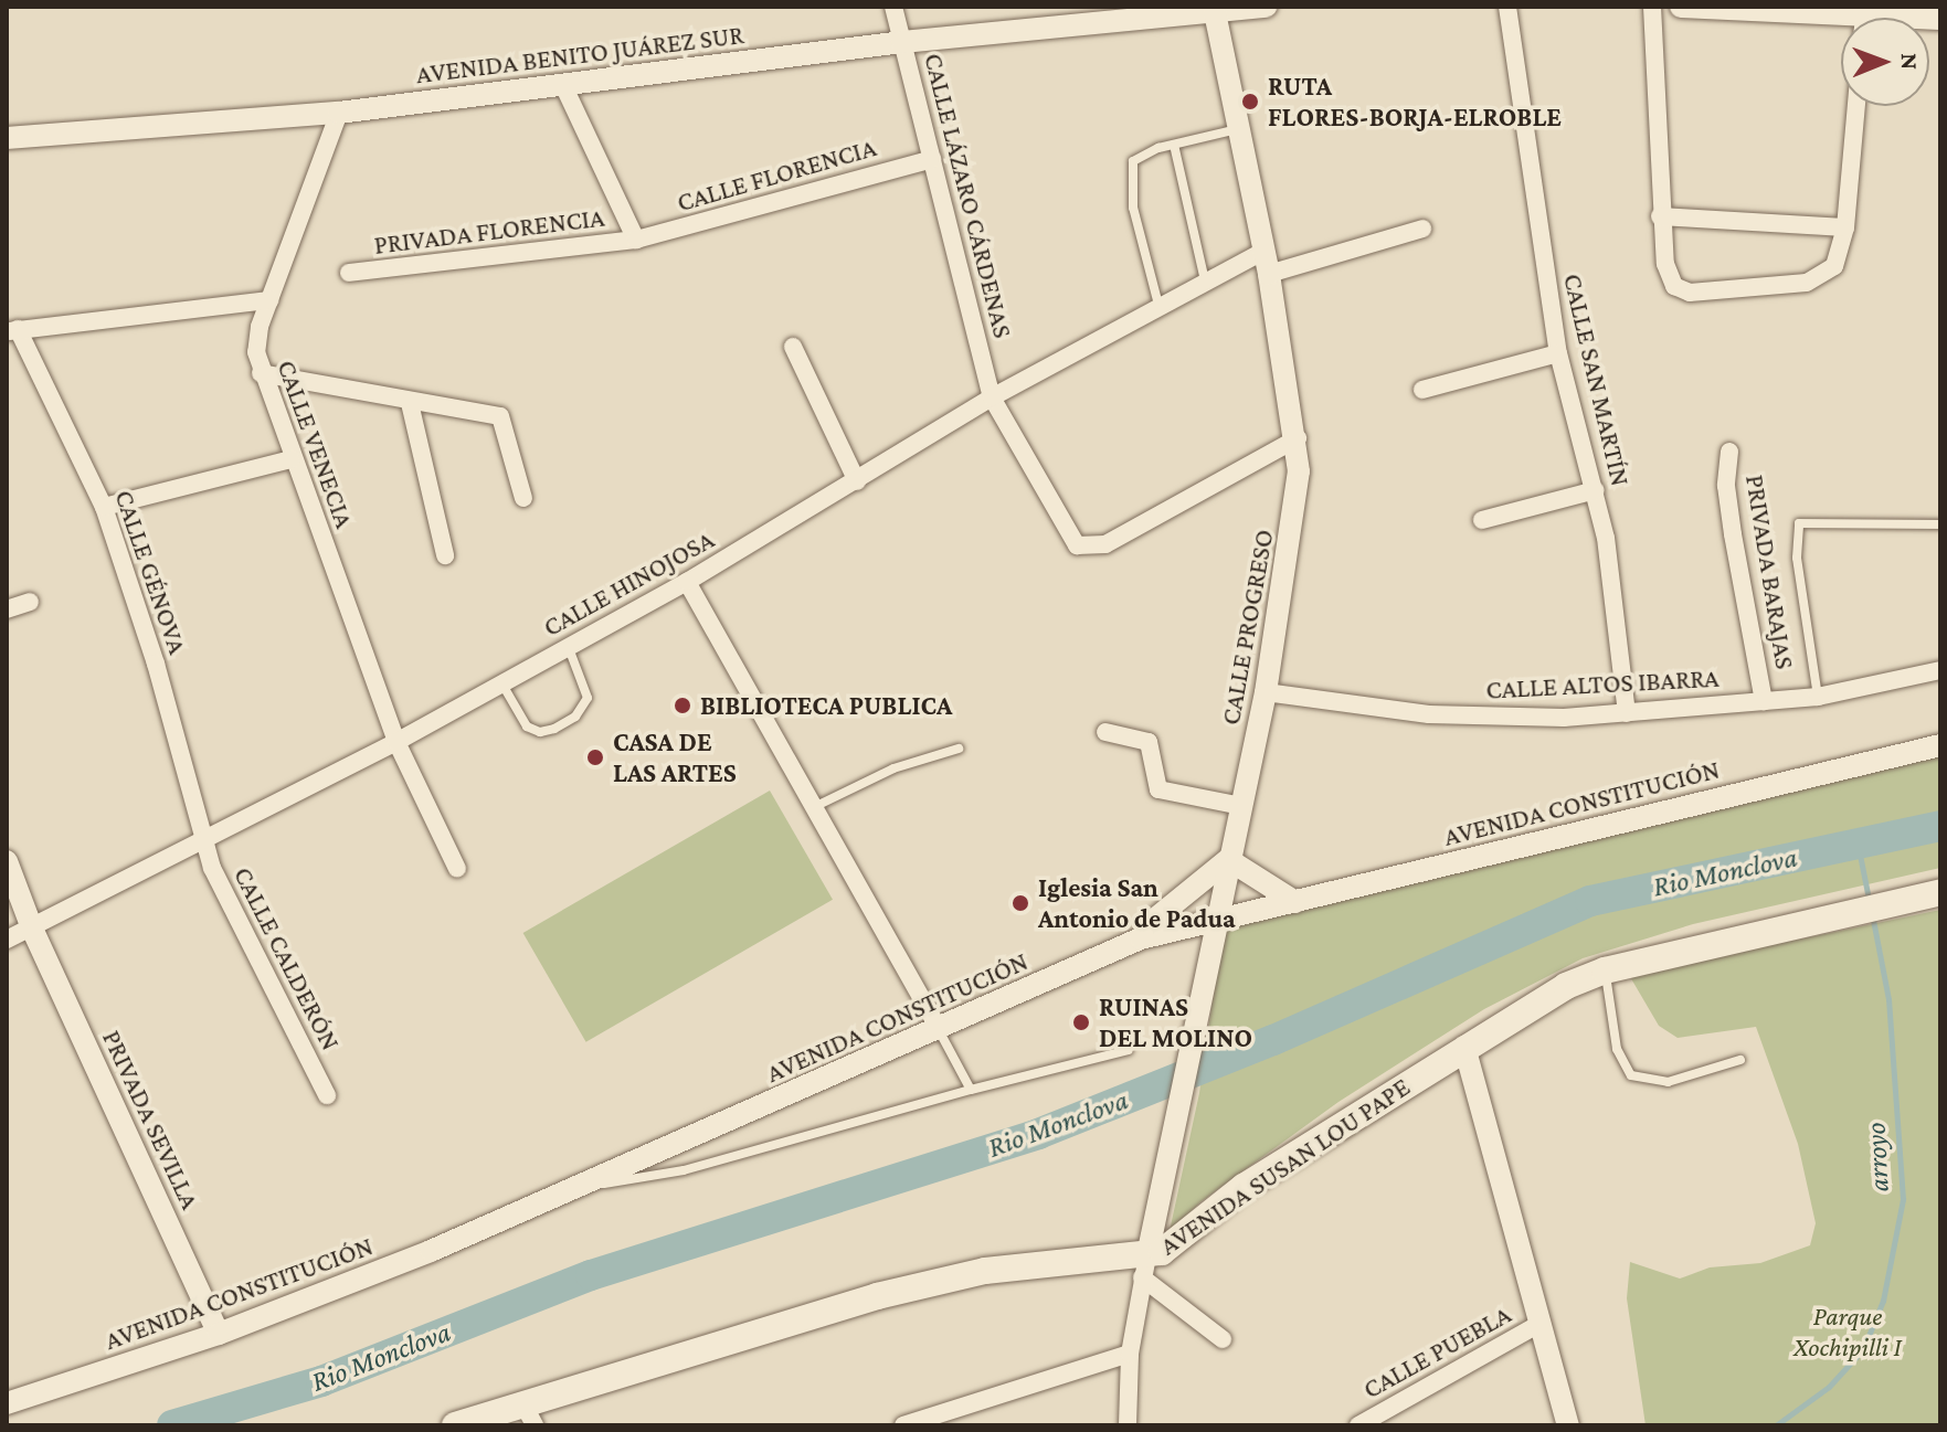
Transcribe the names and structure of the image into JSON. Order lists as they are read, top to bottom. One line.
{"streets":{"main road":["AVENIDA SUSAN LOU PAPE"],"street":["AVENIDA BENITO JUÁREZ SUR","CALLE FLORENCIA","CALLE LÁZARO CÁRDENAS","PRIVADA FLORENCIA","CALLE SAN MARTÍN","CALLE VENECIA","CALLE GÉNOVA","PRIVADA BARAJAS","CALLE HINOJOSA","CALLE PROGRESO","CALLE ALTOS IBARRA","AVENIDA CONSTITUCIÓN","CALLE CALDERÓN","PRIVADA SEVILLA","CALLE PUEBLA"]},"crossings":[["AVENIDA BENITO JUÁREZ SUR","CALLE LÁZARO CÁRDENAS"],["AVENIDA BENITO JUÁREZ SUR","CALLE VENECIA"],["AVENIDA BENITO JUÁREZ SUR","CALLE PROGRESO"],["CALLE FLORENCIA","CALLE LÁZARO CÁRDENAS"],["CALLE FLORENCIA","PRIVADA FLORENCIA"],["CALLE LÁZARO CÁRDENAS","CALLE HINOJOSA"],["CALLE LÁZARO CÁRDENAS","CALLE PROGRESO"],["CALLE SAN MARTÍN","CALLE ALTOS IBARRA"],["CALLE VENECIA","CALLE HINOJOSA"],["CALLE GÉNOVA","CALLE HINOJOSA"],["CALLE GÉNOVA","CALLE CALDERÓN"],["PRIVADA BARAJAS","CALLE ALTOS IBARRA"],["CALLE HINOJOSA","CALLE PROGRESO"],["CALLE HINOJOSA","CALLE CALDERÓN"],["CALLE HINOJOSA","PRIVADA SEVILLA"],["CALLE PROGRESO","CALLE ALTOS IBARRA"],["CALLE PROGRESO","AVENIDA CONSTITUCIÓN"],["CALLE PROGRESO","AVENIDA SUSAN LOU PAPE"],["AVENIDA CONSTITUCIÓN","PRIVADA SEVILLA"]],"water":["Rio Monclova","arroyo"],"parks":["Parque Xochipilli I"],"places":["RUTA FLORES-BORJA-ELROBLE","BIBLIOTECA PUBLICA","CASA DE LAS ARTES","Iglesia San Antonio de Padua","RUINAS DEL MOLINO"],"north":"right"}
